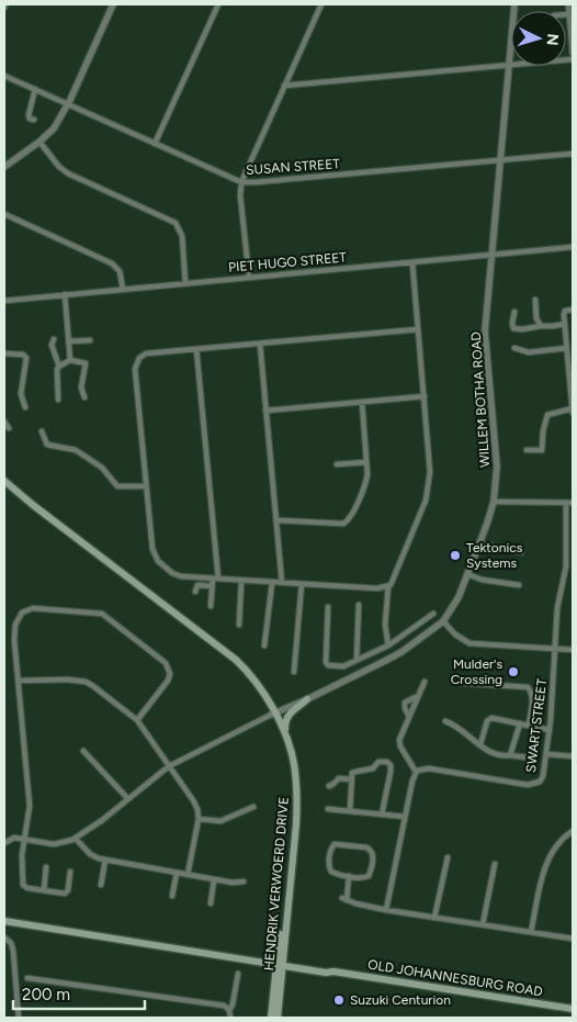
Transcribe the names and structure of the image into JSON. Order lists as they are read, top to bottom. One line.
{"streets":{"main road":["HENDRIK VERWOERD DRIVE","OLD JOHANNESBURG ROAD"],"street":["SUSAN STREET","PIET HUGO STREET","WILLEM BOTHA ROAD","SWART STREET"]},"crossings":[["SUSAN STREET","WILLEM BOTHA ROAD"],["PIET HUGO STREET","WILLEM BOTHA ROAD"],["WILLEM BOTHA ROAD","HENDRIK VERWOERD DRIVE"],["HENDRIK VERWOERD DRIVE","OLD JOHANNESBURG ROAD"]],"places":["Tektonics Systems","Mulder's Crossing","Suzuki Centurion"],"scale_bar":"200 m","north":"right"}
